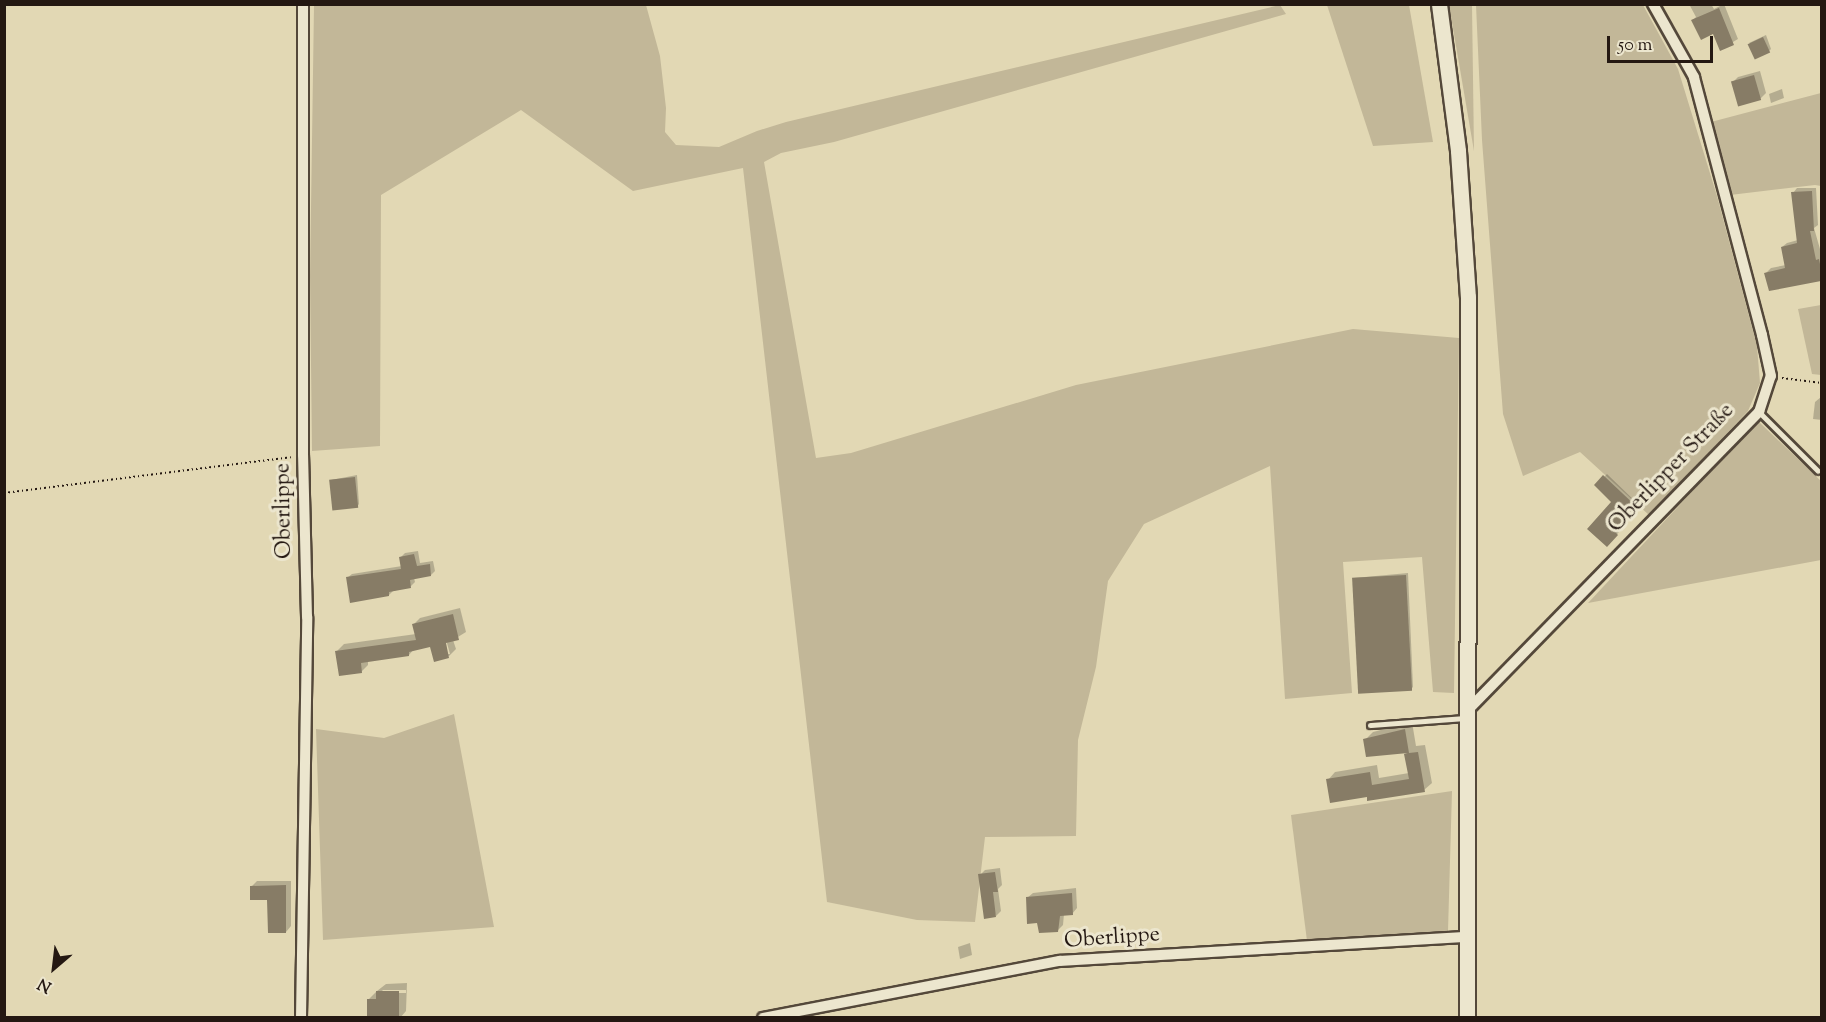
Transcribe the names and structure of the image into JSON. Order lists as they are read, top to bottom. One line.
{"streets":{"street":["Oberlipper Straße","Oberlippe"]},"scale_bar":"50 m","north":"bottom left"}
